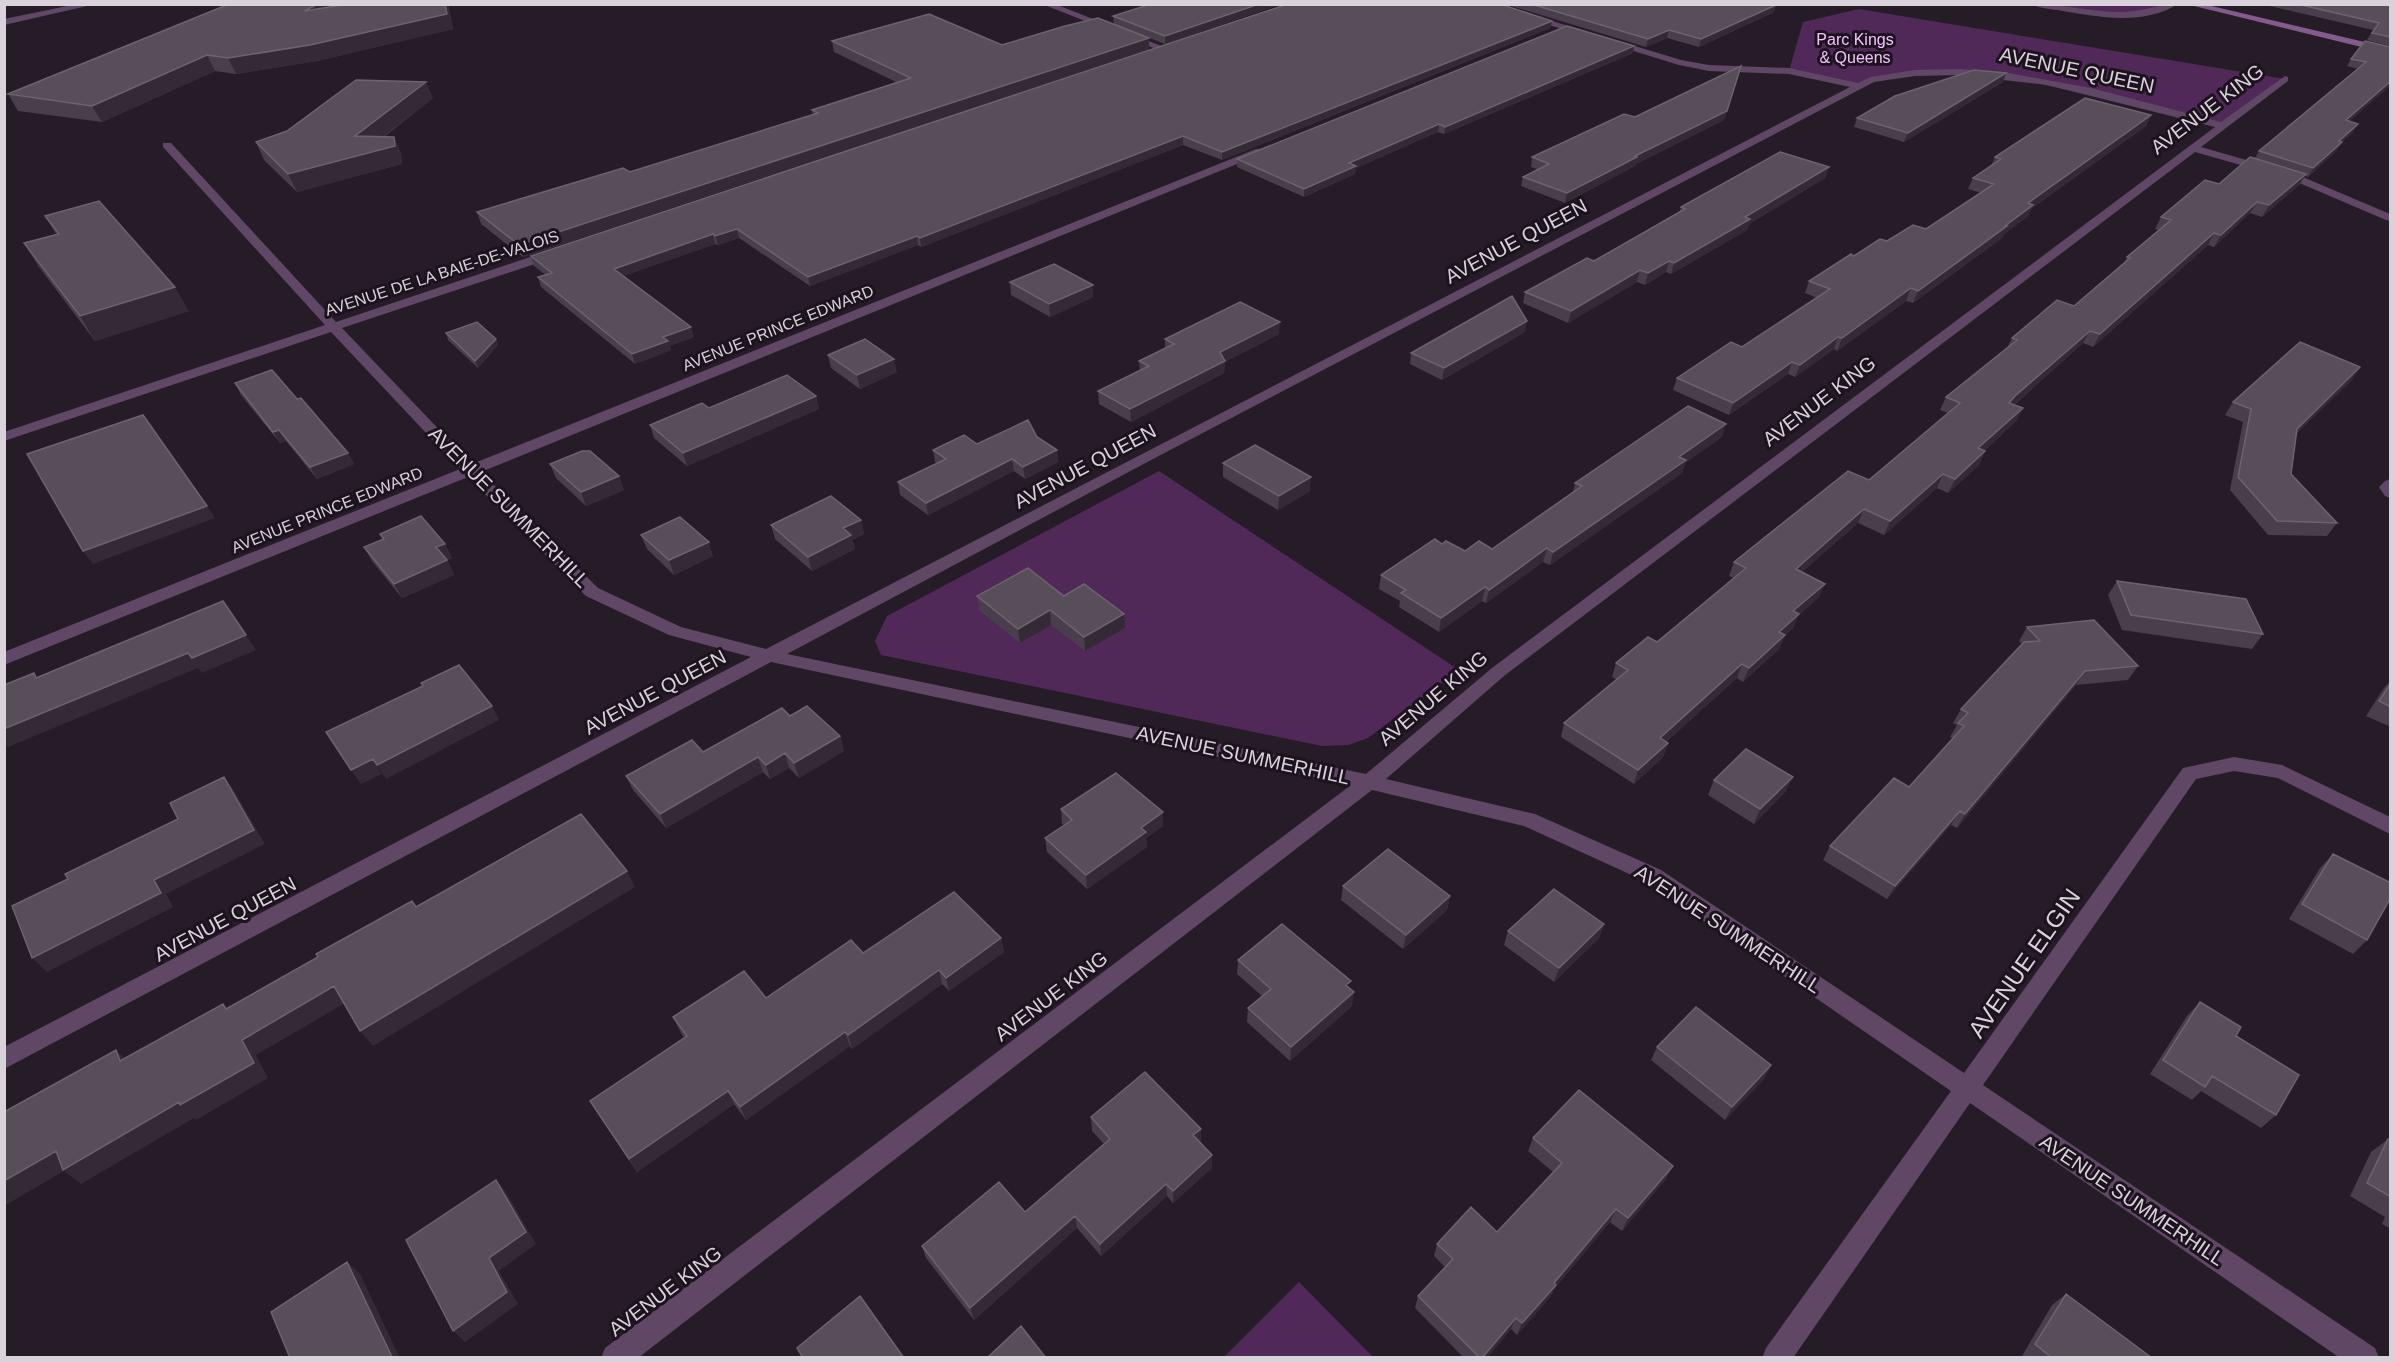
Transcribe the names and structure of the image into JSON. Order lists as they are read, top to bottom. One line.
{"streets":{"street":["AVENUE QUEEN","AVENUE KING","AVENUE DE LA BAIE-DE-VALOIS","AVENUE PRINCE EDWARD","AVENUE SUMMERHILL","AVENUE ELGIN"]},"crossings":[["AVENUE QUEEN","AVENUE KING"],["AVENUE QUEEN","AVENUE SUMMERHILL"],["AVENUE KING","AVENUE SUMMERHILL"],["AVENUE DE LA BAIE-DE-VALOIS","AVENUE SUMMERHILL"],["AVENUE PRINCE EDWARD","AVENUE SUMMERHILL"],["AVENUE SUMMERHILL","AVENUE ELGIN"]],"parks":["Parc Kings & Queens"]}
